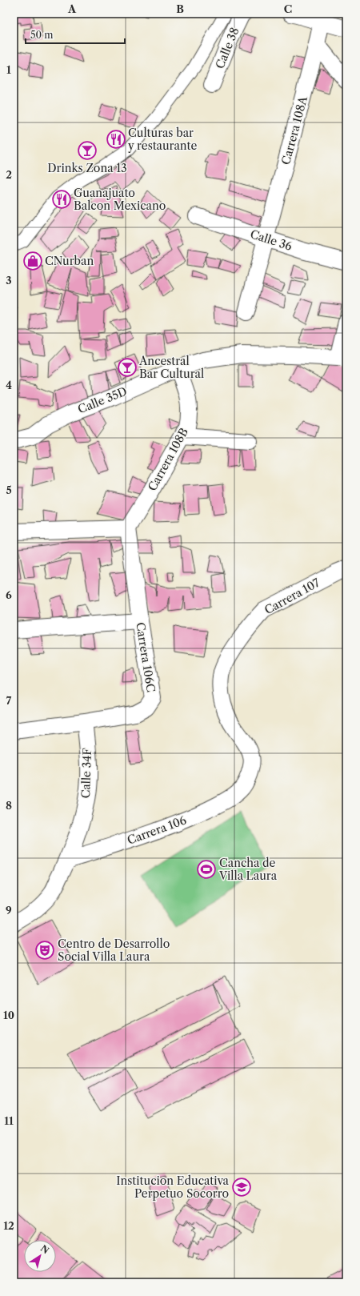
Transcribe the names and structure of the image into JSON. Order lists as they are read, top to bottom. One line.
{"streets":{"street":["Calle 38","Carrera 108A","Calle 36","Calle 35D","Carrera 108B","Carrera 107","Carrera 106C","Calle 34F","Carrera 106"]},"crossings":[["Carrera 108A","Calle 36"],["Calle 35D","Carrera 108B"],["Carrera 108B","Carrera 106C"],["Carrera 107","Carrera 106"],["Carrera 106C","Calle 34F"],["Calle 34F","Carrera 106"]],"places":{"restaurant":["Culturas bar y restaurante","Guanajuato Balcon Mexicano"],"bar":["Drinks Zona 13","Ancestral Bar Cultural"],"shop":["CNurban"],"sports":["Cancha de Villa Laura"],"theatre":["Centro de Desarrollo Social Villa Laura"],"school or university":["Institucion Educativa Perpetuo Socorro"]},"scale_bar":"50 m","north":"top right","grid":{"columns":["A","B","C"],"rows":["1","2","3","4","5","6","7","8","9","10","11","12"]}}
